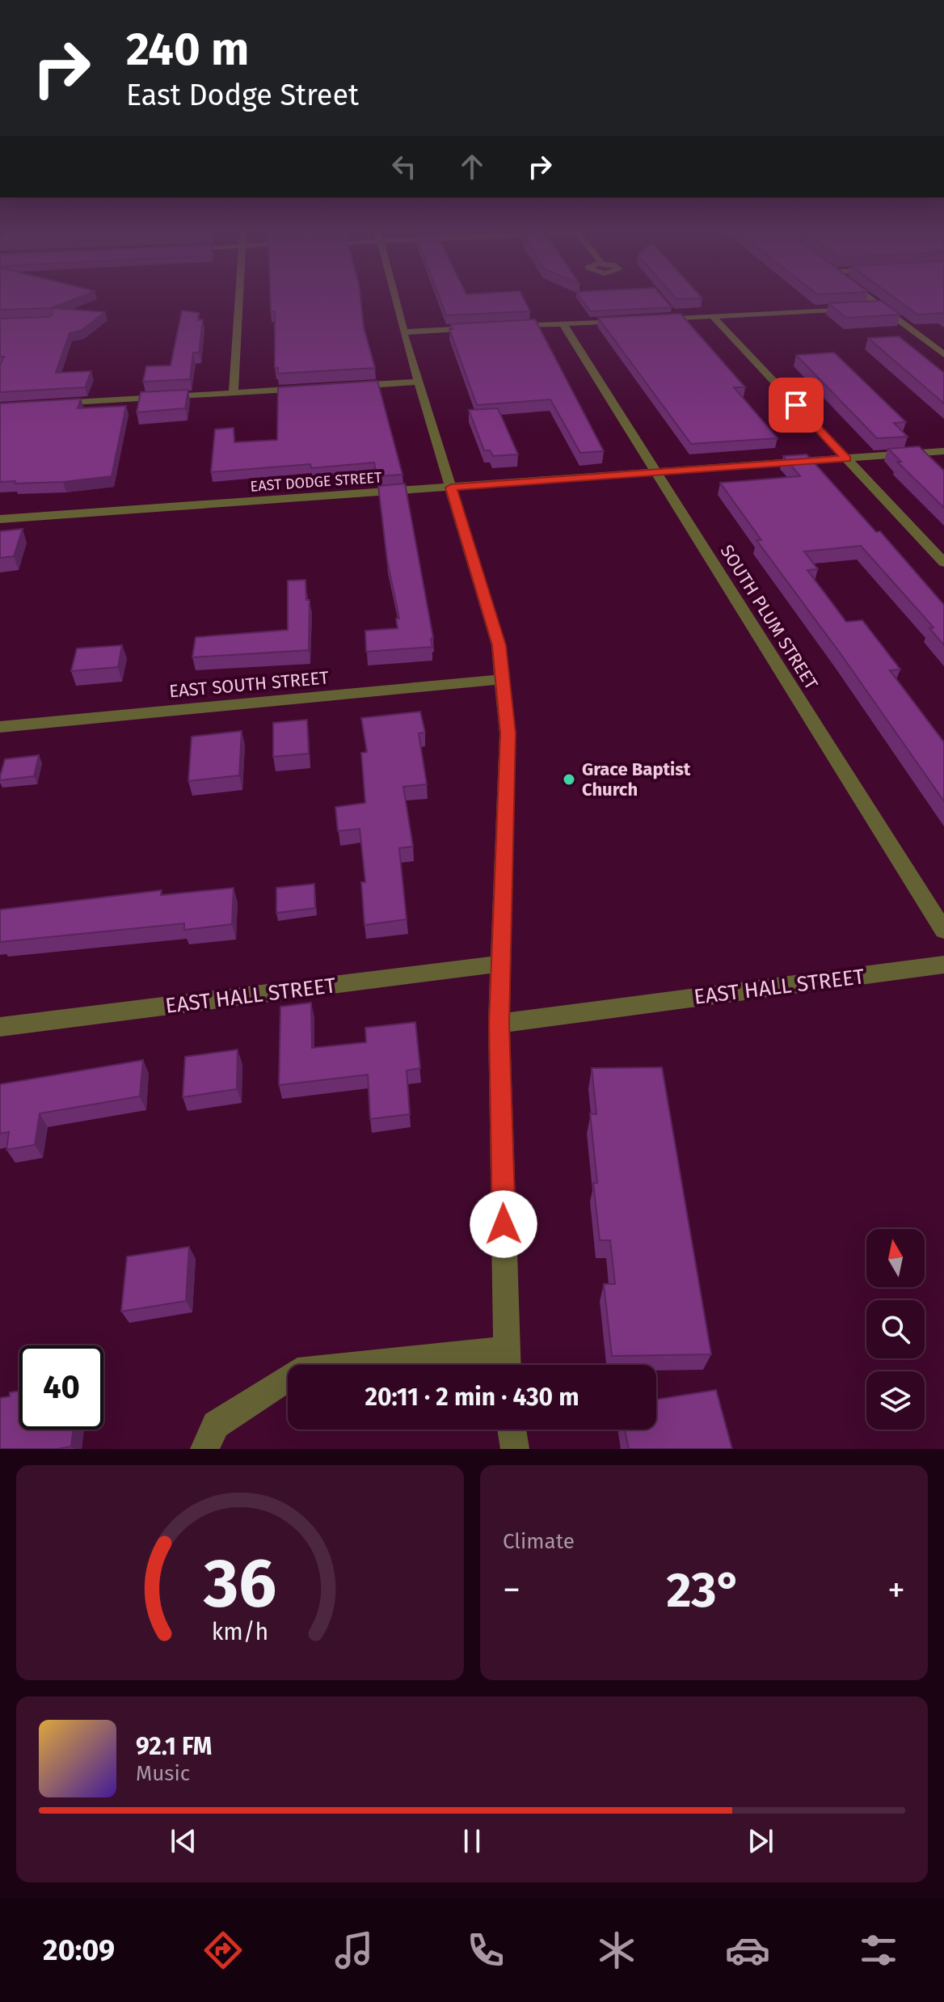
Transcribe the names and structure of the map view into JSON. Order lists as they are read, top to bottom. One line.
{"streets":{"street":["EAST DODGE STREET","SOUTH PLUM STREET","EAST SOUTH STREET","EAST HALL STREET"]},"crossings":[["EAST DODGE STREET","SOUTH PLUM STREET"]],"places":["Grace Baptist Church"],"north":"top","page":{"turn":["240 m","East Dodge Street"],"limit":"40","trip":"20:11 · 2 min · 430 m","tile":"Climate","heat":["−","23°","+"],"song":["92.1 FM","Music"],"tabs":"20:09","gauge":["36","km/h"]}}
